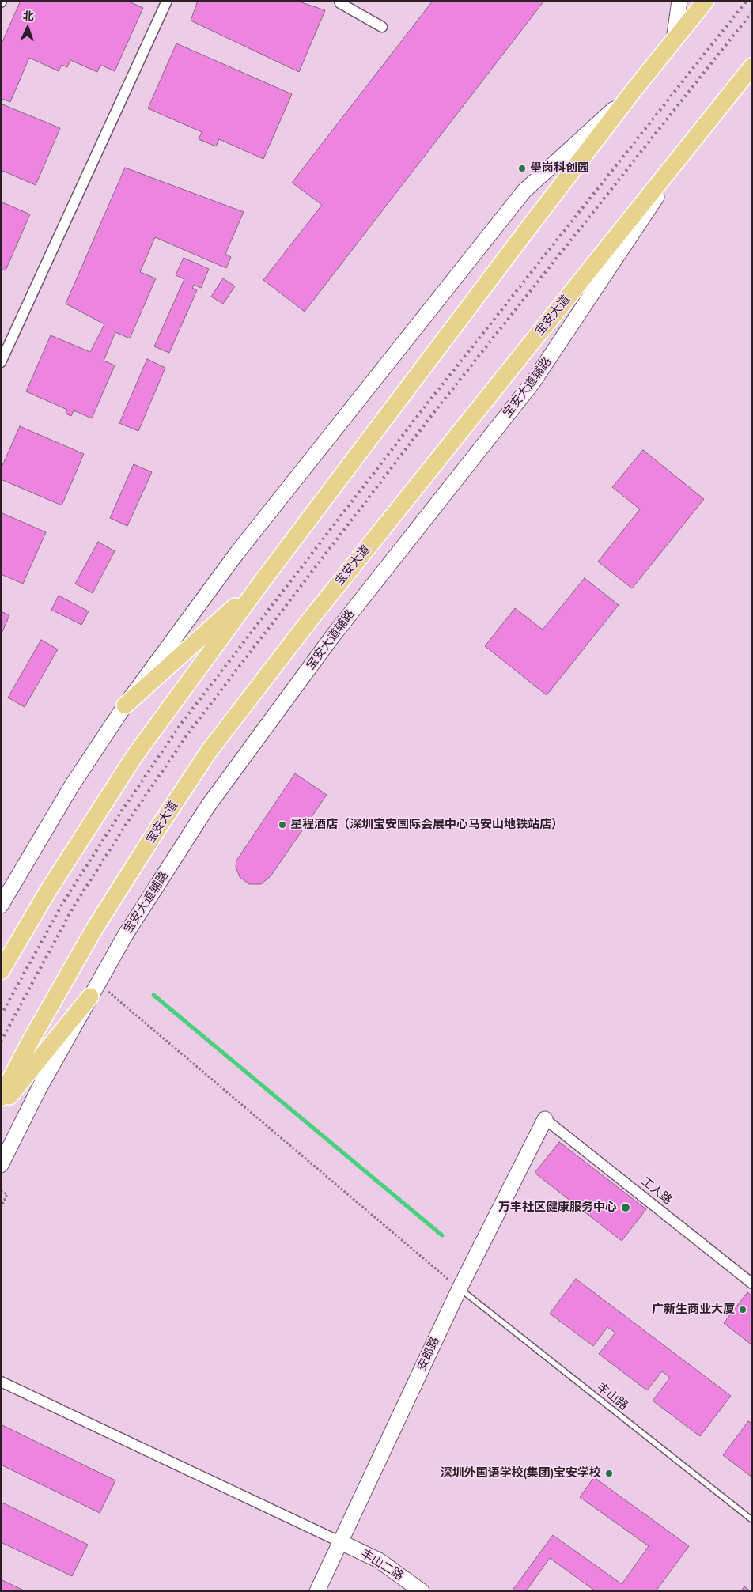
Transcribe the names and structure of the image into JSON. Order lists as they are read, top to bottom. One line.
{"streets":{"main road":["宝安大道","宝安大道辅路","安郎路","丰山二路"],"street":["工人路"],"lane":["丰山路"]},"crossings":[["宝安大道","宝安大道辅路"],["工人路","安郎路"],["安郎路","丰山路"],["安郎路","丰山二路"]],"places":["壆岗科创园","星程酒店（深圳宝安国际会展中心马安山地铁站店）","万丰社区健康服务中心","广新生商业大厦","深圳外国语学校(集团)宝安学校"],"north":"top"}
